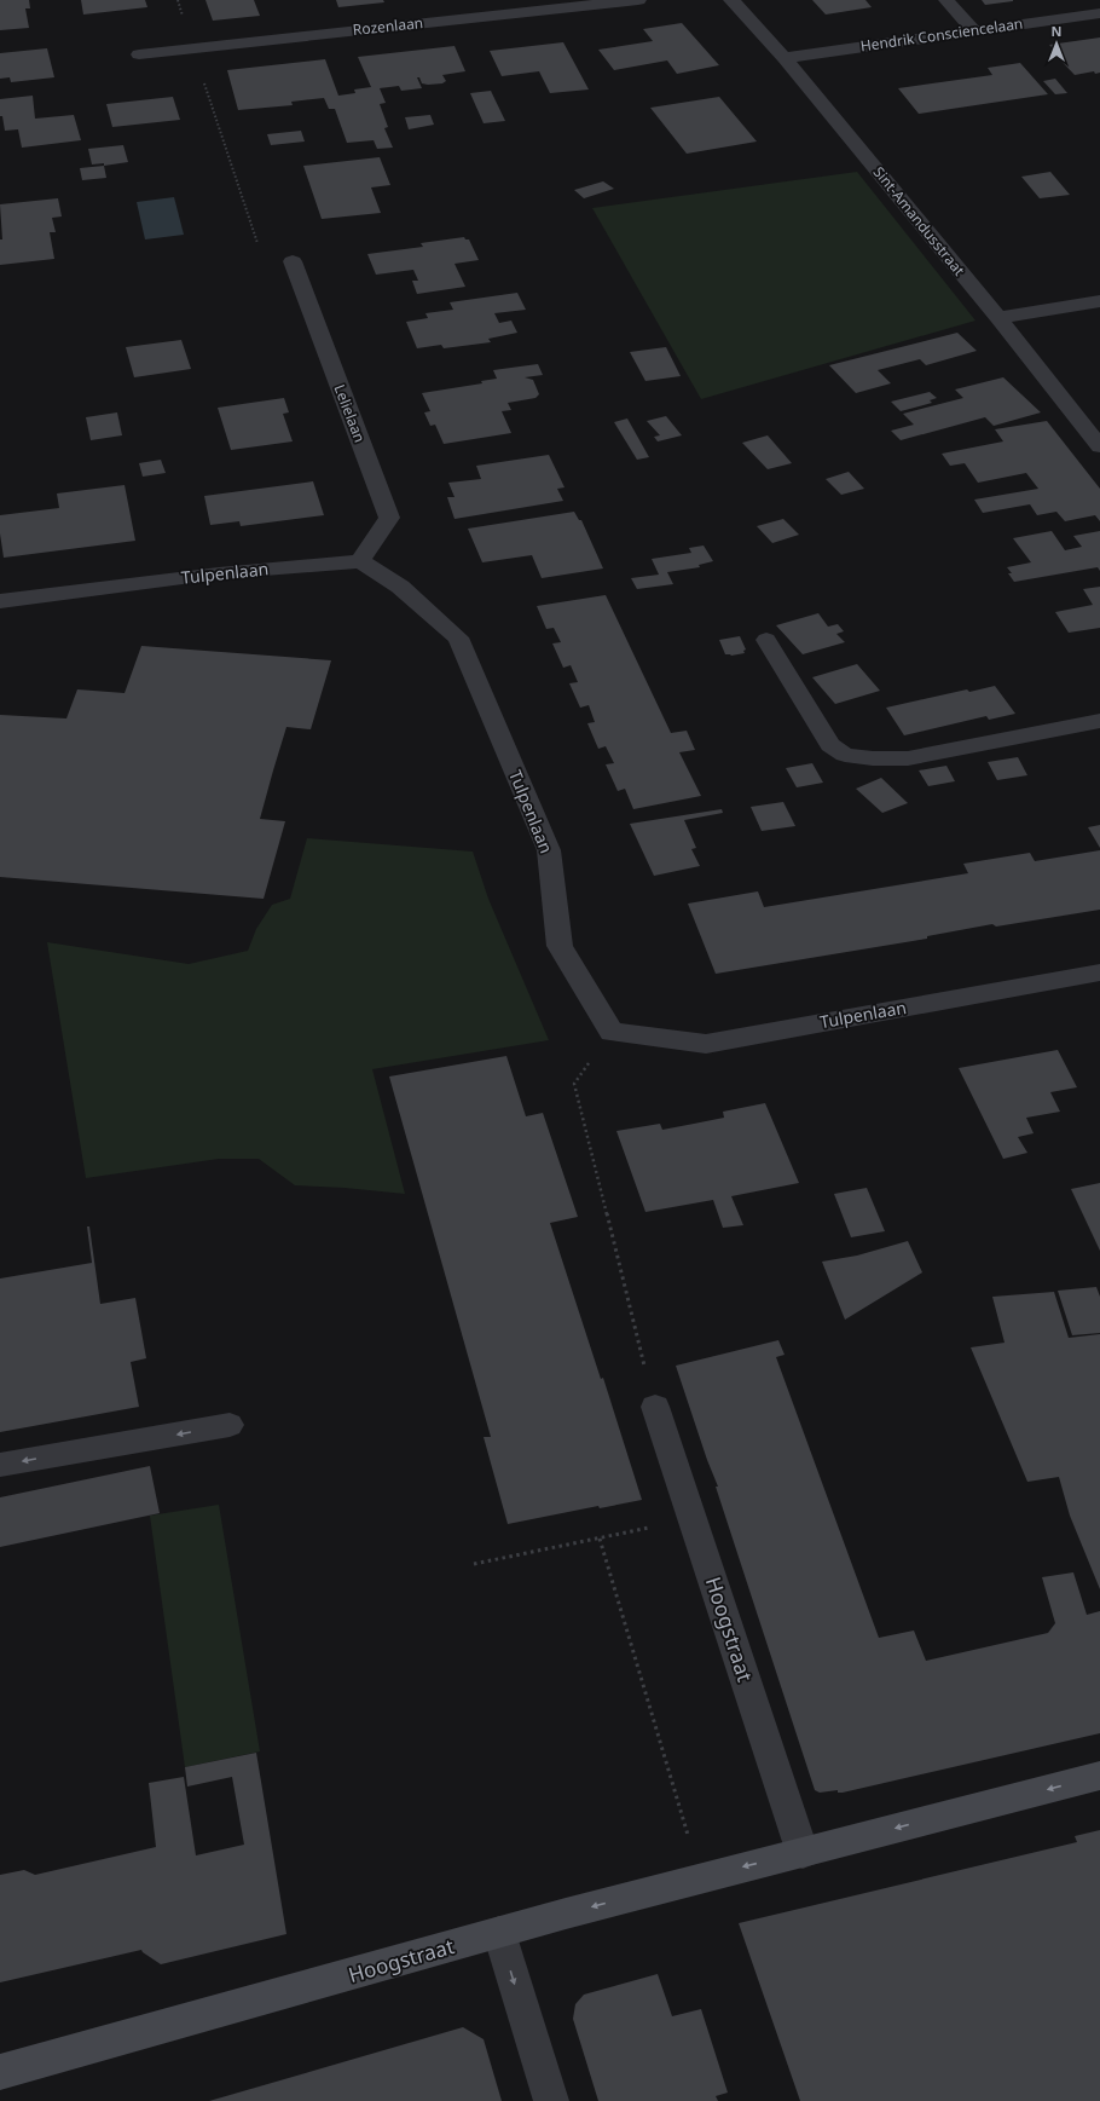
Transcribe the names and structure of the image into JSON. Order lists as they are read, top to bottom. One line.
{"streets":{"street":["Rozenlaan","Hendrik Consciencelaan","Sint-Amandusstraat","Lelielaan","Tulpenlaan","Hoogstraat"]},"crossings":[["Hendrik Consciencelaan","Sint-Amandusstraat"],["Lelielaan","Tulpenlaan"]],"one_way":["Hoogstraat"],"north":"top"}
